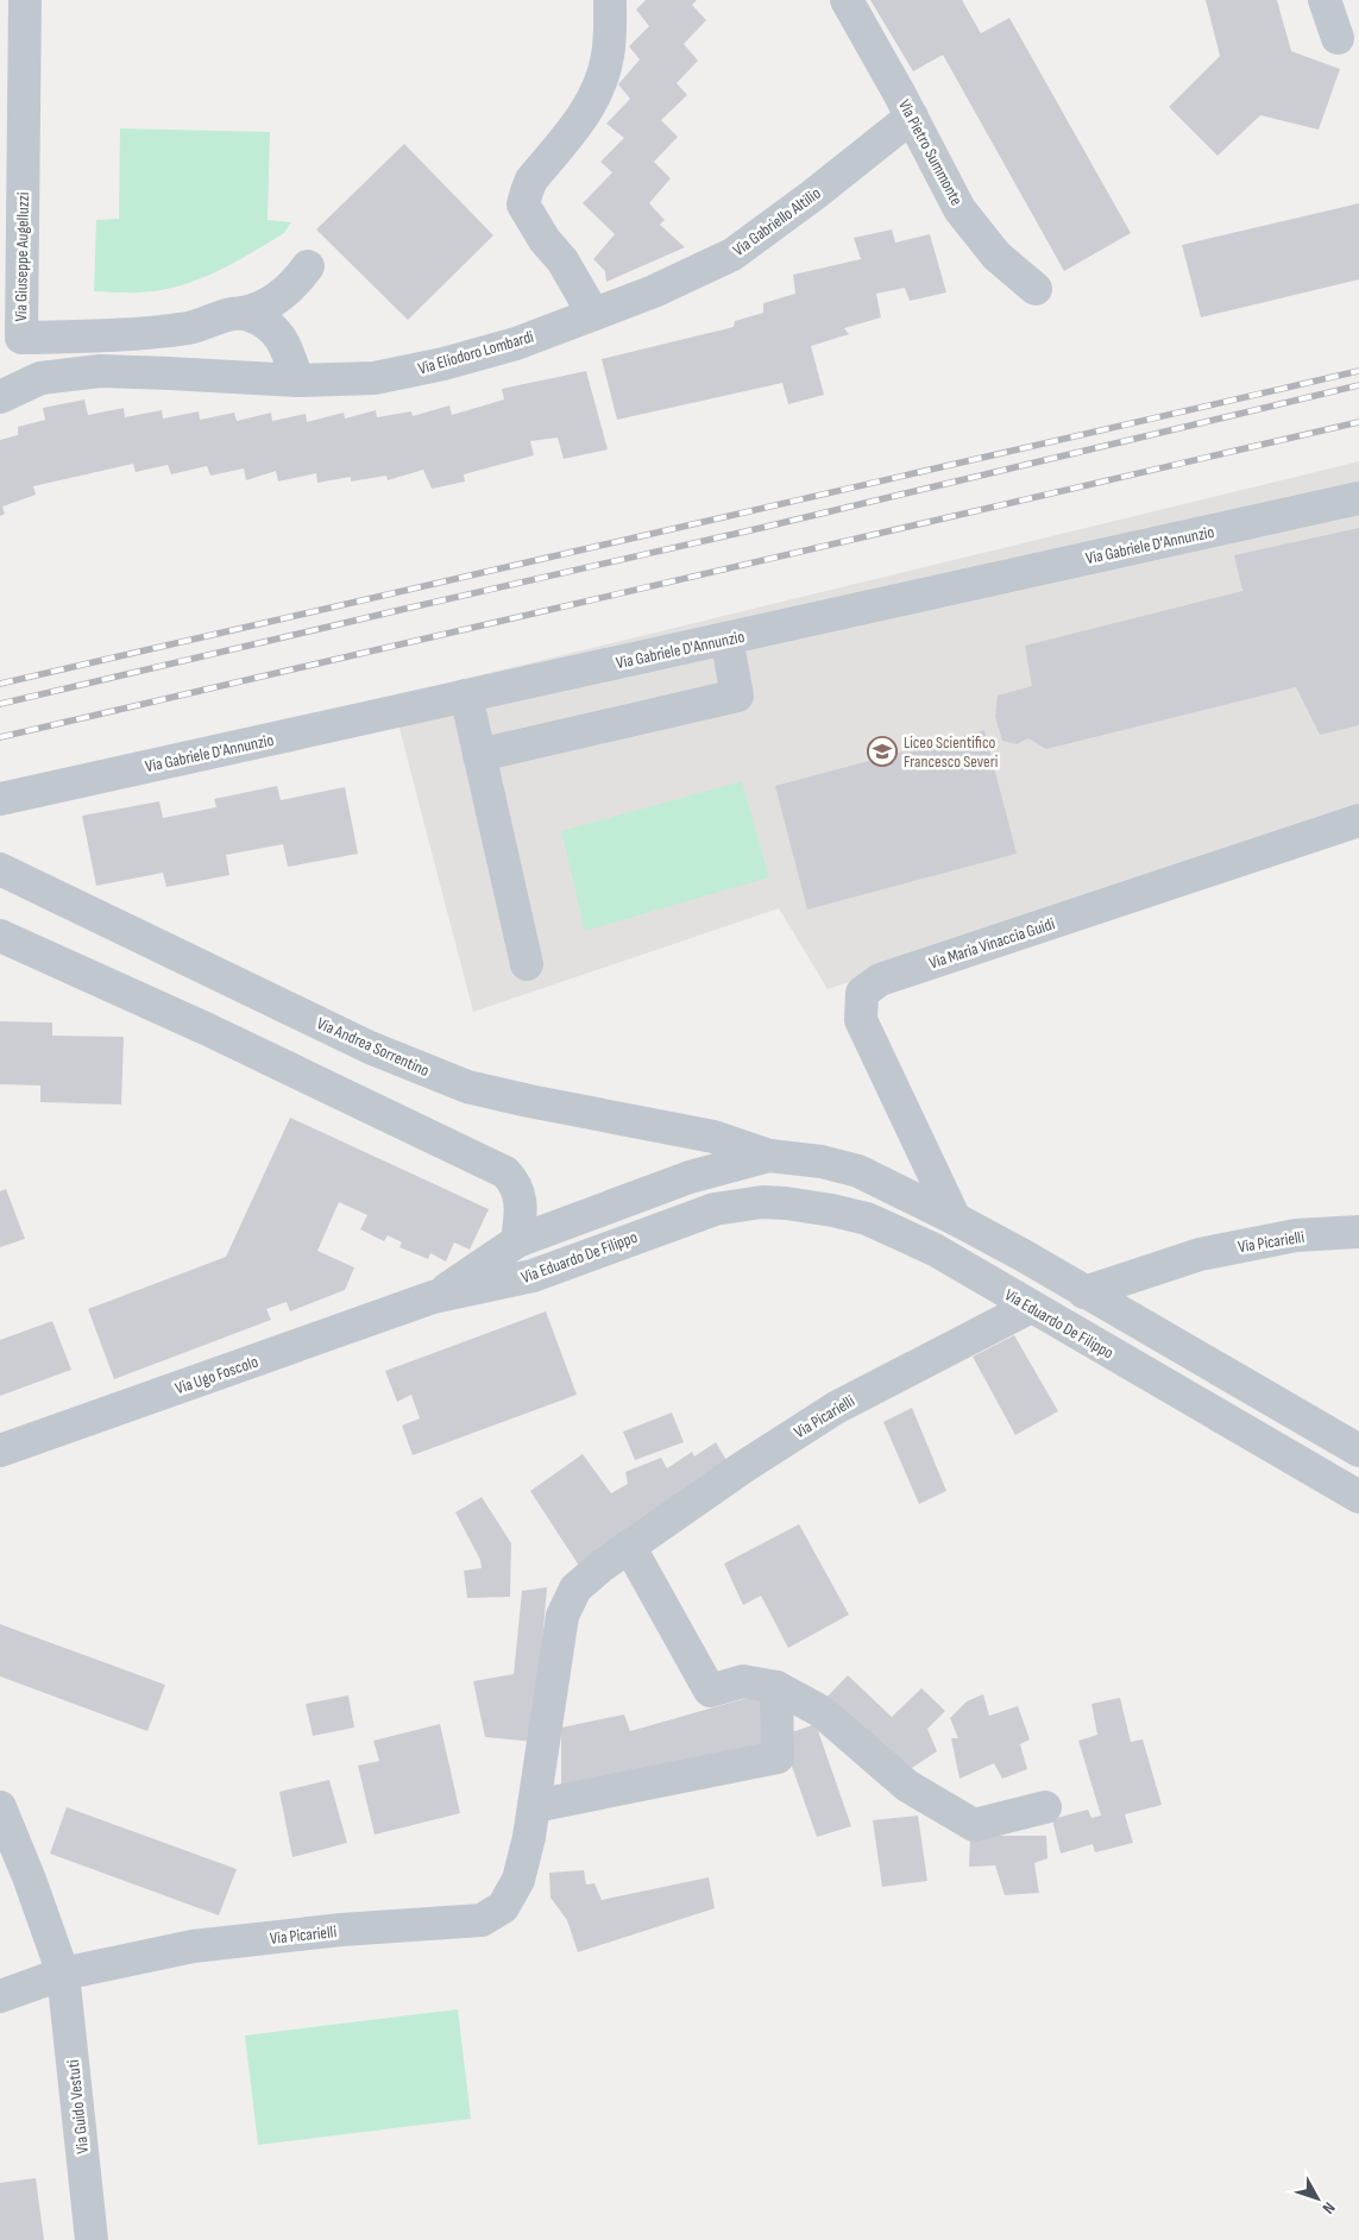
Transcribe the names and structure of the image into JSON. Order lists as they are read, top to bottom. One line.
{"streets":{"street":["Via Pietro Summonte","Via Gabriello Altilio","Via Giuseppe Augelluzzi","Via Eliodoro Lombardi","Via Gabriele D'Annunzio","Via Maria Vinaccia Guidi","Via Andrea Sorrentino","Via Picarielli","Via Eduardo De Filippo","Via Ugo Foscolo","Via Guido Vestuti"]},"crossings":[["Via Pietro Summonte","Via Gabriello Altilio"],["Via Gabriello Altilio","Via Eliodoro Lombardi"],["Via Maria Vinaccia Guidi","Via Eduardo De Filippo"],["Via Andrea Sorrentino","Via Eduardo De Filippo"],["Via Picarielli","Via Eduardo De Filippo"],["Via Picarielli","Via Guido Vestuti"],["Via Eduardo De Filippo","Via Ugo Foscolo"]],"places":{"school or university":["Liceo Scientifico Francesco Severi"]},"north":"bottom right"}
